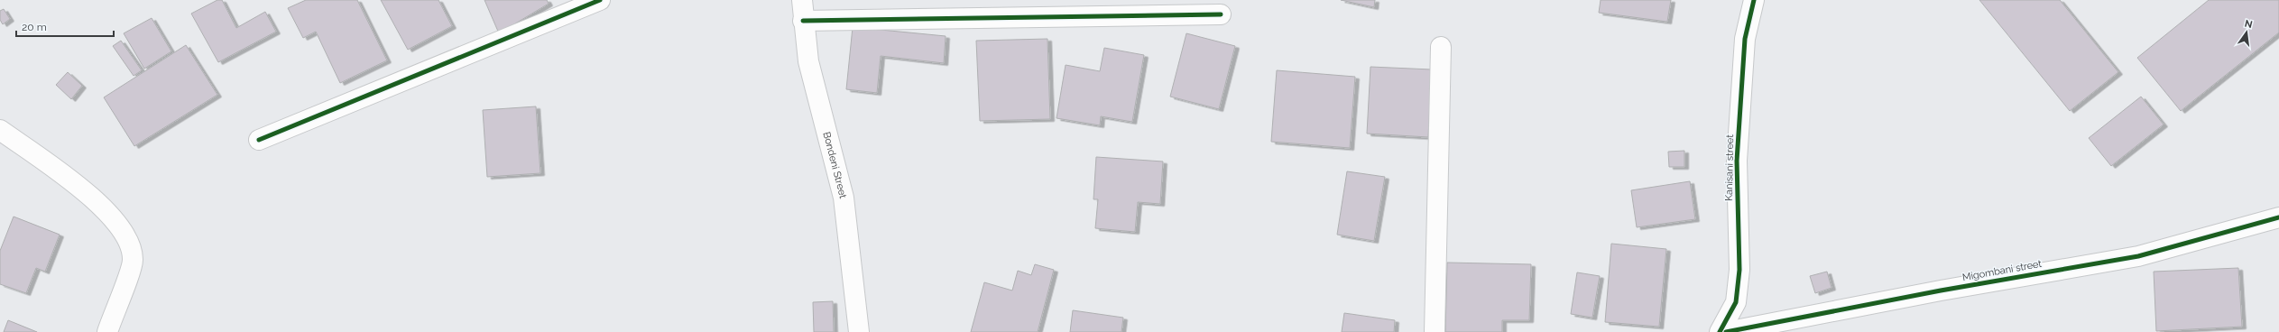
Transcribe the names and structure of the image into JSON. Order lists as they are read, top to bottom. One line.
{"streets":{"street":["Bondeni Street","Kanisani street","Migombani street"]},"scale_bar":"20 m","north":"top"}
